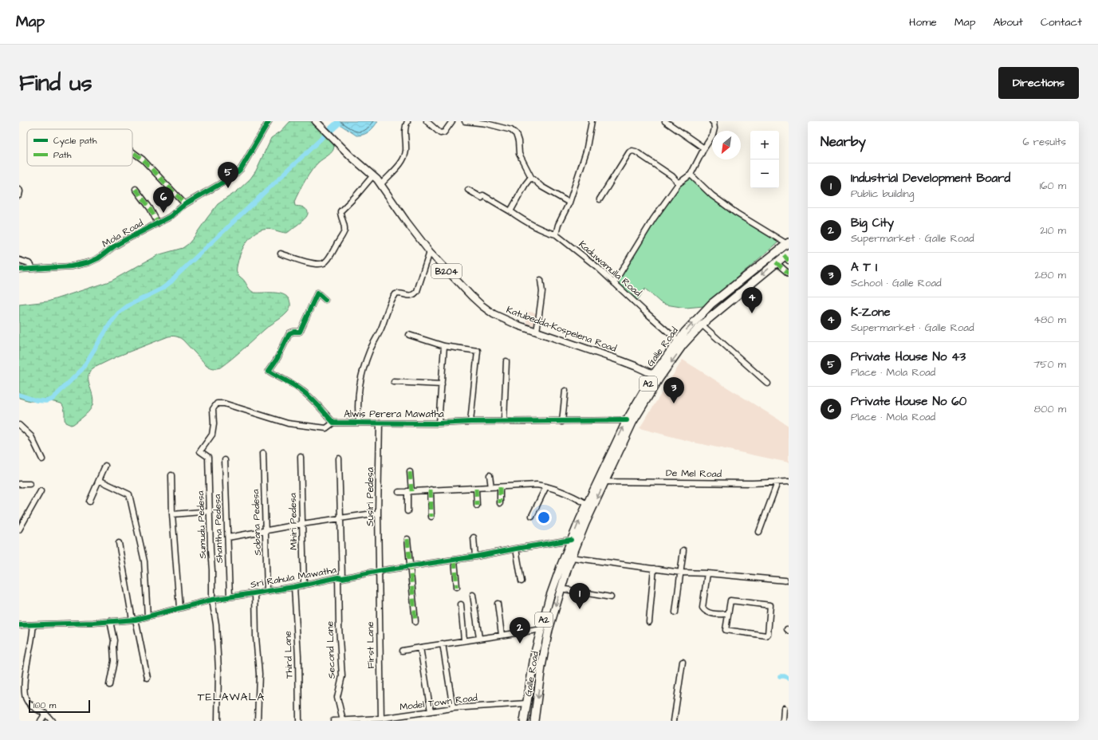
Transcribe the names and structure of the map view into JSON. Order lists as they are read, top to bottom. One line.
{"streets":{"highway":["Galle Road","A2"],"main road":["B204","Katubedda-Kospelena Road"],"street":["Mola Road","Kaduwamulla Road","Alwis Perera Mawatha","De Mel Road","Susiri Pedesa","Mihiri Pedesa","Sobana Pedesa","Sumudu Pedesa","Shantha Pedesa","Sri Rahula Mawatha","First Lane","Second Lane","Third Lane","Model Town Road"]},"crossings":[["Kaduwamulla Road","Galle Road"],["Katubedda-Kospelena Road","Galle Road"],["Katubedda-Kospelena Road","A2"],["Galle Road","A2"],["Galle Road","Alwis Perera Mawatha"],["Galle Road","De Mel Road"],["Galle Road","Sri Rahula Mawatha"],["Galle Road","Model Town Road"],["A2","De Mel Road"],["Alwis Perera Mawatha","Susiri Pedesa"],["Alwis Perera Mawatha","Sumudu Pedesa"],["Susiri Pedesa","Sri Rahula Mawatha"],["Susiri Pedesa","First Lane"],["Mihiri Pedesa","Sri Rahula Mawatha"],["Sobana Pedesa","Sri Rahula Mawatha"],["Sumudu Pedesa","Sri Rahula Mawatha"],["Shantha Pedesa","Sri Rahula Mawatha"],["Sri Rahula Mawatha","First Lane"],["Sri Rahula Mawatha","Second Lane"],["Sri Rahula Mawatha","Third Lane"],["First Lane","Model Town Road"],["Second Lane","Model Town Road"]],"districts":["TELAWALA"],"legend":["Cycle path","Path"],"scale_bar":"100 m","north":"bottom left","page":{"header":"Map","nav":["Home","Map","About","Contact"],"buttons":"Directions","title":"Find us","heading":["Nearby","6 results"],"map_buttons":["+","−"],"pins":["5","6","4","3","1","2"],"list":[{"mark":"1","name":"Industrial Development Board","note":"Public building","value":"160 m"},{"mark":"2","name":"Big City","note":"Supermarket · Galle Road","value":"210 m"},{"mark":"3","name":"A T I","note":"School · Galle Road","value":"280 m"},{"mark":"4","name":"K-Zone","note":"Supermarket · Galle Road","value":"480 m"},{"mark":"5","name":"Private House No 43","note":"Place · Mola Road","value":"750 m"},{"mark":"6","name":"Private House No 60","note":"Place · Mola Road","value":"800 m"}],"scale":"100 m"}}
